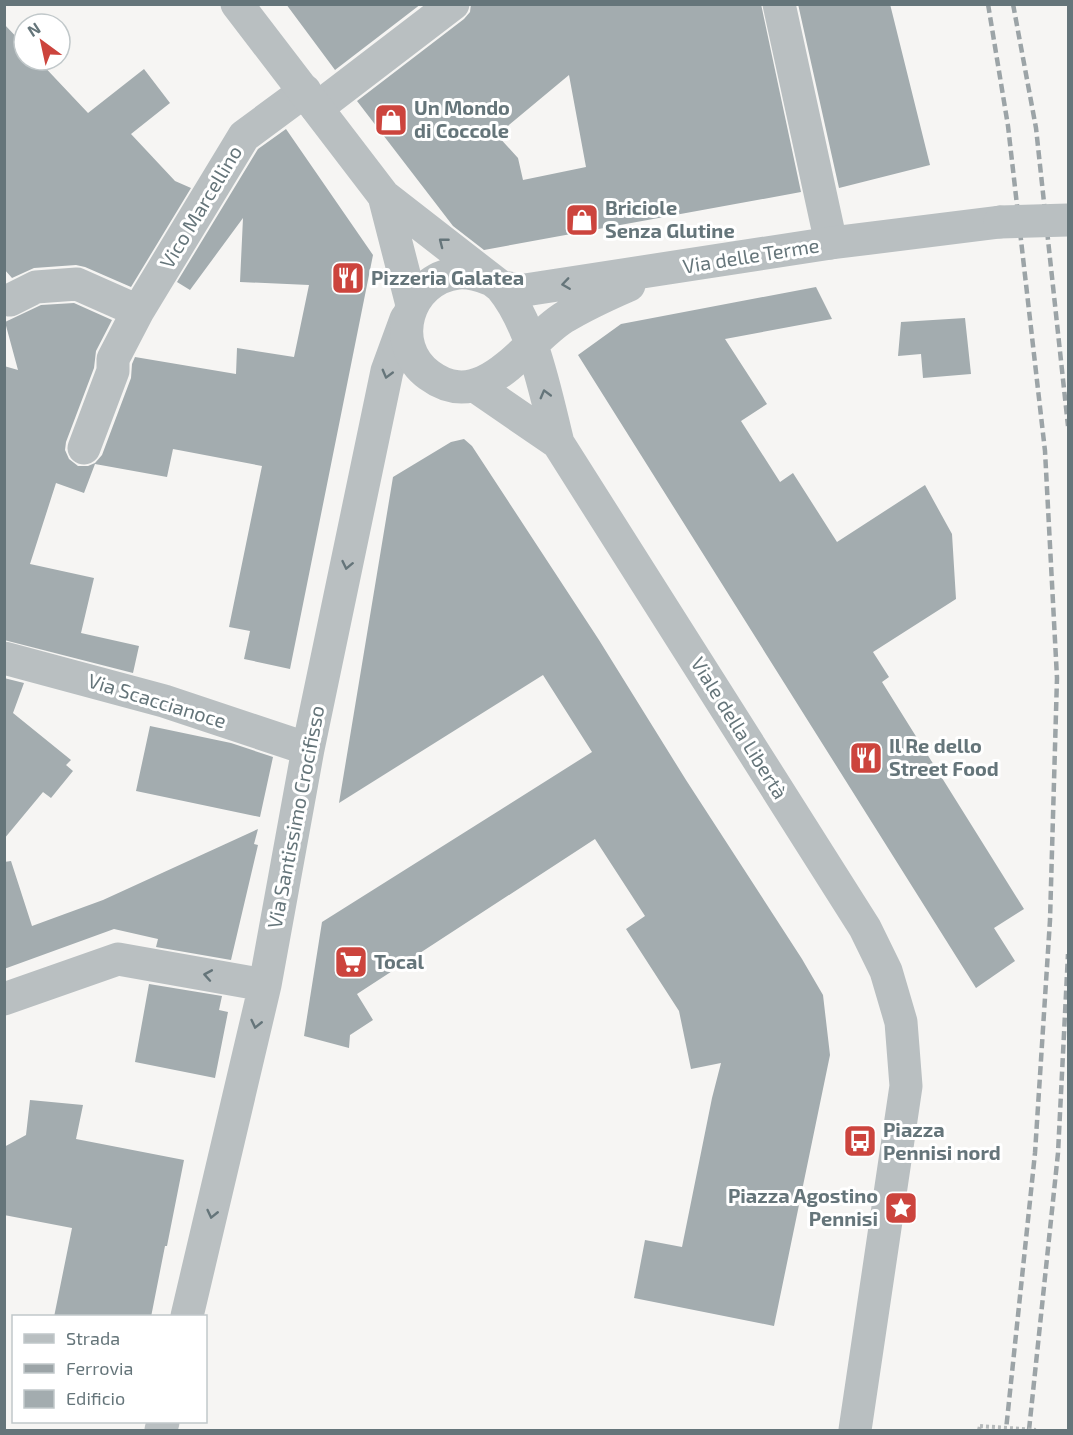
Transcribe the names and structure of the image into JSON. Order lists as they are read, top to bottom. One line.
{"streets":{"street":["Vico Marcellino","Via delle Terme","Via Scaccianoce","Viale della Libertà","Via Santissimo Crocifisso"]},"crossings":[["Via delle Terme","Via Santissimo Crocifisso"],["Via Scaccianoce","Via Santissimo Crocifisso"]],"one_way":["Via Santissimo Crocifisso"],"places":{"shop":["Un Mondo di Coccole","Briciole Senza Glutine"],"restaurant":["Pizzeria Galatea","Il Re dello Street Food"],"supermarket":["Tocal"],"bus stop":["Piazza Pennisi nord"],"place":["Piazza Agostino Pennisi"]},"legend":["Strada","Ferrovia","Edificio"],"north":"top left"}
